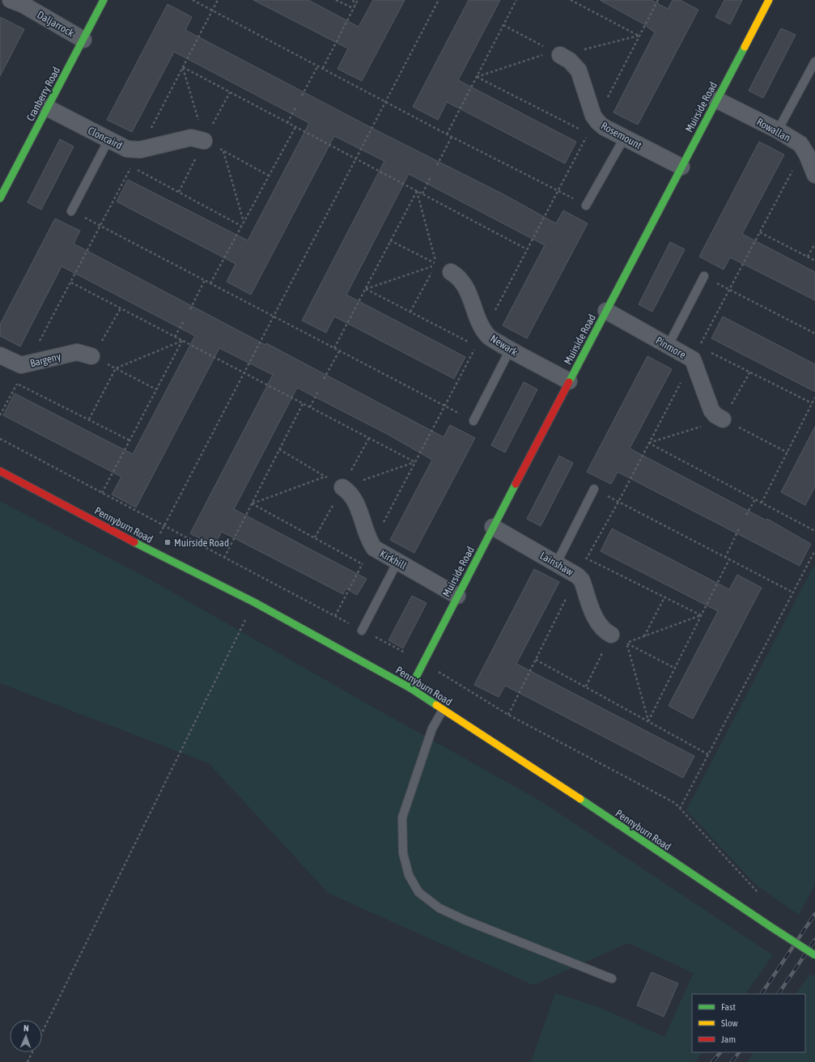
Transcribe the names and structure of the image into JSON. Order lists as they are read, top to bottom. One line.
{"streets":{"street":["Daljarrock","Cranberry Road","Muirside Road","Rowallan","Rosemount","Cloncaird","Newark","Pinmore","Bargeny","Pennyburn Road","Kirkhill","Lainshaw"]},"crossings":[["Daljarrock","Cranberry Road"],["Cranberry Road","Cloncaird"],["Muirside Road","Rowallan"],["Muirside Road","Rosemount"],["Muirside Road","Newark"],["Muirside Road","Pinmore"],["Muirside Road","Pennyburn Road"],["Muirside Road","Kirkhill"],["Muirside Road","Lainshaw"]],"places":{"transit":["Muirside Road"]},"legend":["Fast","Slow","Jam"],"north":"top"}
